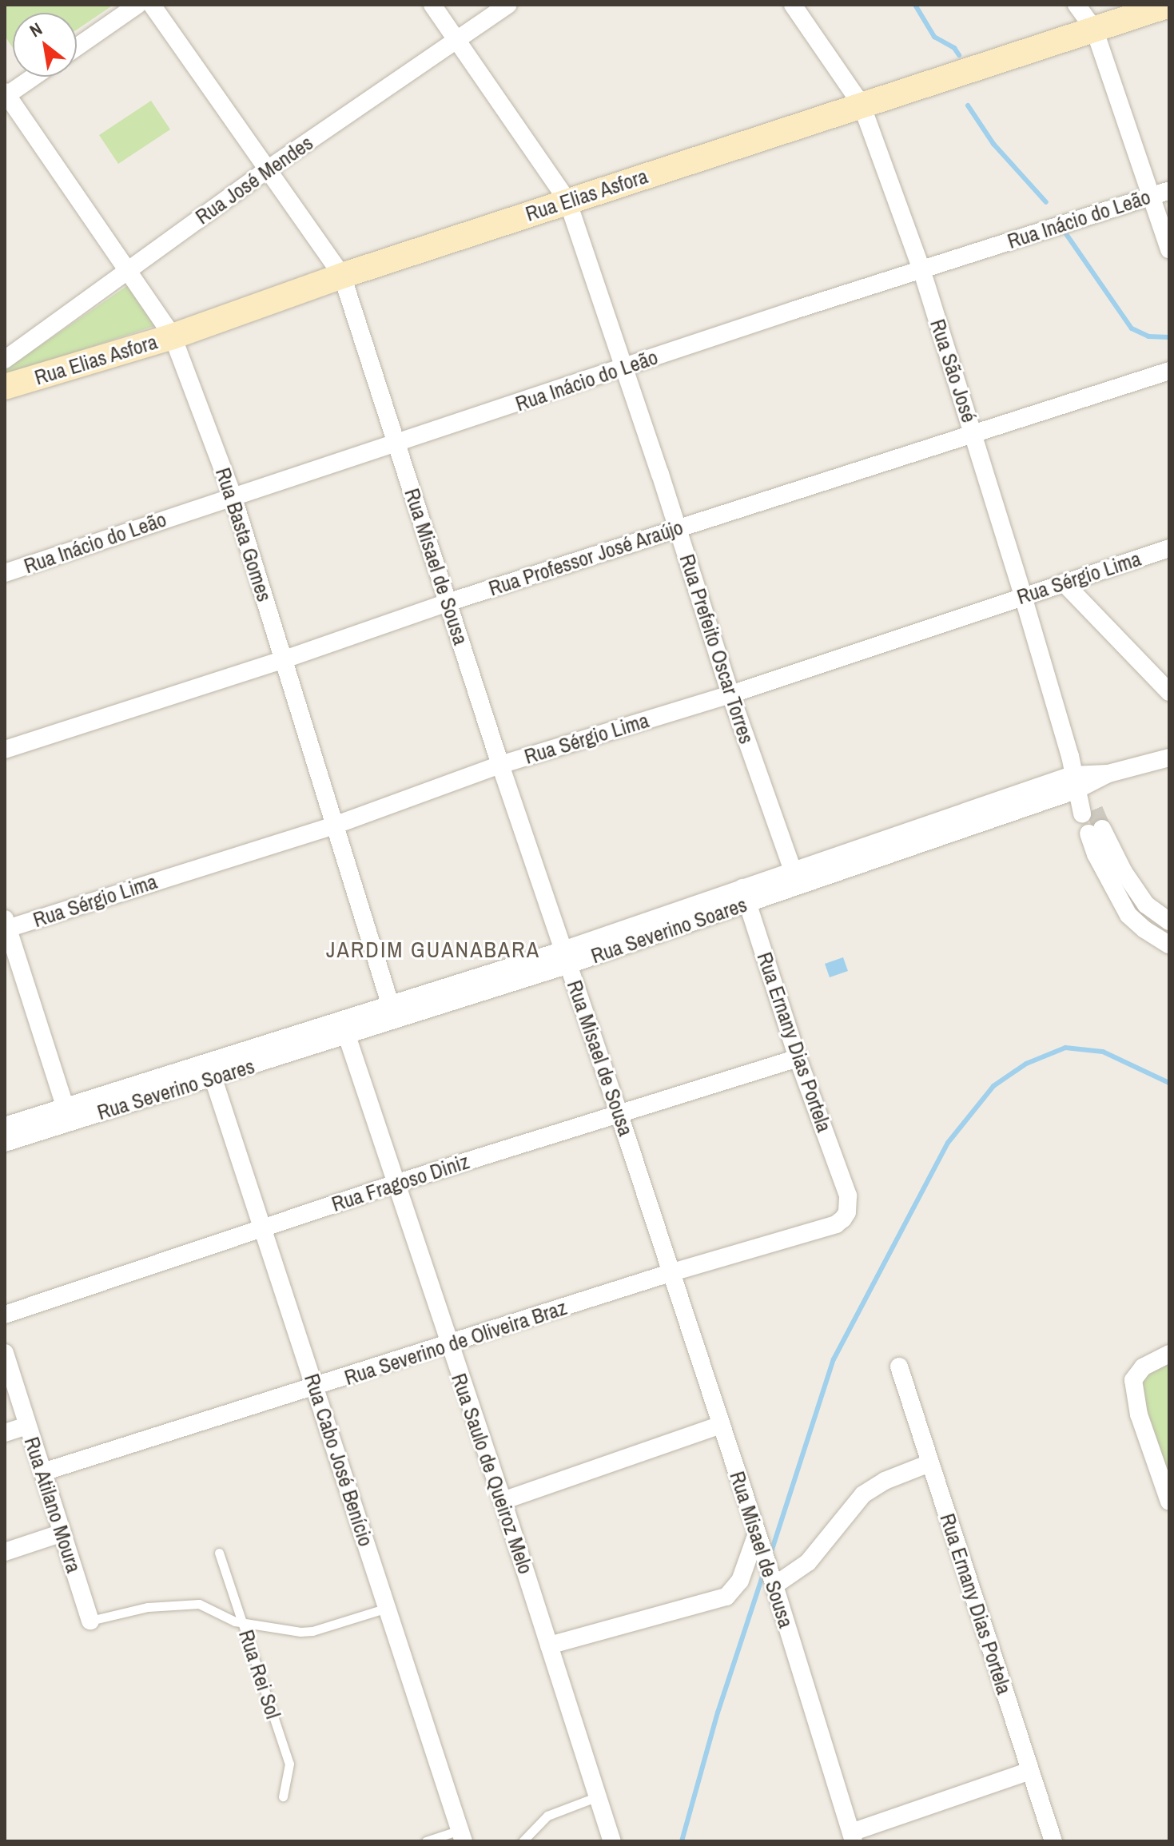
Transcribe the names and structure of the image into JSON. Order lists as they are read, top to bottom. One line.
{"streets":{"street":["Rua José Mendes","Rua Elias Asfora","Rua Inácio do Leão","Rua São José","Rua Basta Gomes","Rua Professor José Araújo","Rua Misael de Sousa","Rua Sérgio Lima","Rua Prefeito Oscar Torres","Rua Severino Soares","Rua Ernany Dias Portela","Rua Fragoso Diniz","Rua Severino de Oliveira Braz","Rua Cabo José Benício","Rua Saulo de Queiroz Melo","Rua Atilano Moura"],"lane":["Rua Rei Sol"]},"crossings":[["Rua José Mendes","Rua Basta Gomes"],["Rua José Mendes","Rua Misael de Sousa"],["Rua José Mendes","Rua Prefeito Oscar Torres"],["Rua Elias Asfora","Rua São José"],["Rua Elias Asfora","Rua Basta Gomes"],["Rua Elias Asfora","Rua Misael de Sousa"],["Rua Elias Asfora","Rua Prefeito Oscar Torres"],["Rua Inácio do Leão","Rua São José"],["Rua Inácio do Leão","Rua Basta Gomes"],["Rua Inácio do Leão","Rua Misael de Sousa"],["Rua Inácio do Leão","Rua Prefeito Oscar Torres"],["Rua São José","Rua Professor José Araújo"],["Rua São José","Rua Sérgio Lima"],["Rua São José","Rua Severino Soares"],["Rua Basta Gomes","Rua Professor José Araújo"],["Rua Basta Gomes","Rua Sérgio Lima"],["Rua Basta Gomes","Rua Severino Soares"],["Rua Professor José Araújo","Rua Misael de Sousa"],["Rua Professor José Araújo","Rua Prefeito Oscar Torres"],["Rua Misael de Sousa","Rua Sérgio Lima"],["Rua Misael de Sousa","Rua Severino Soares"],["Rua Misael de Sousa","Rua Fragoso Diniz"],["Rua Misael de Sousa","Rua Severino de Oliveira Braz"],["Rua Sérgio Lima","Rua Prefeito Oscar Torres"],["Rua Prefeito Oscar Torres","Rua Severino Soares"],["Rua Severino Soares","Rua Ernany Dias Portela"],["Rua Severino Soares","Rua Cabo José Benício"],["Rua Severino Soares","Rua Saulo de Queiroz Melo"],["Rua Ernany Dias Portela","Rua Fragoso Diniz"],["Rua Ernany Dias Portela","Rua Severino de Oliveira Braz"],["Rua Fragoso Diniz","Rua Cabo José Benício"],["Rua Fragoso Diniz","Rua Saulo de Queiroz Melo"],["Rua Severino de Oliveira Braz","Rua Cabo José Benício"],["Rua Severino de Oliveira Braz","Rua Saulo de Queiroz Melo"],["Rua Severino de Oliveira Braz","Rua Atilano Moura"]],"districts":["JARDIM GUANABARA"],"north":"top left"}
